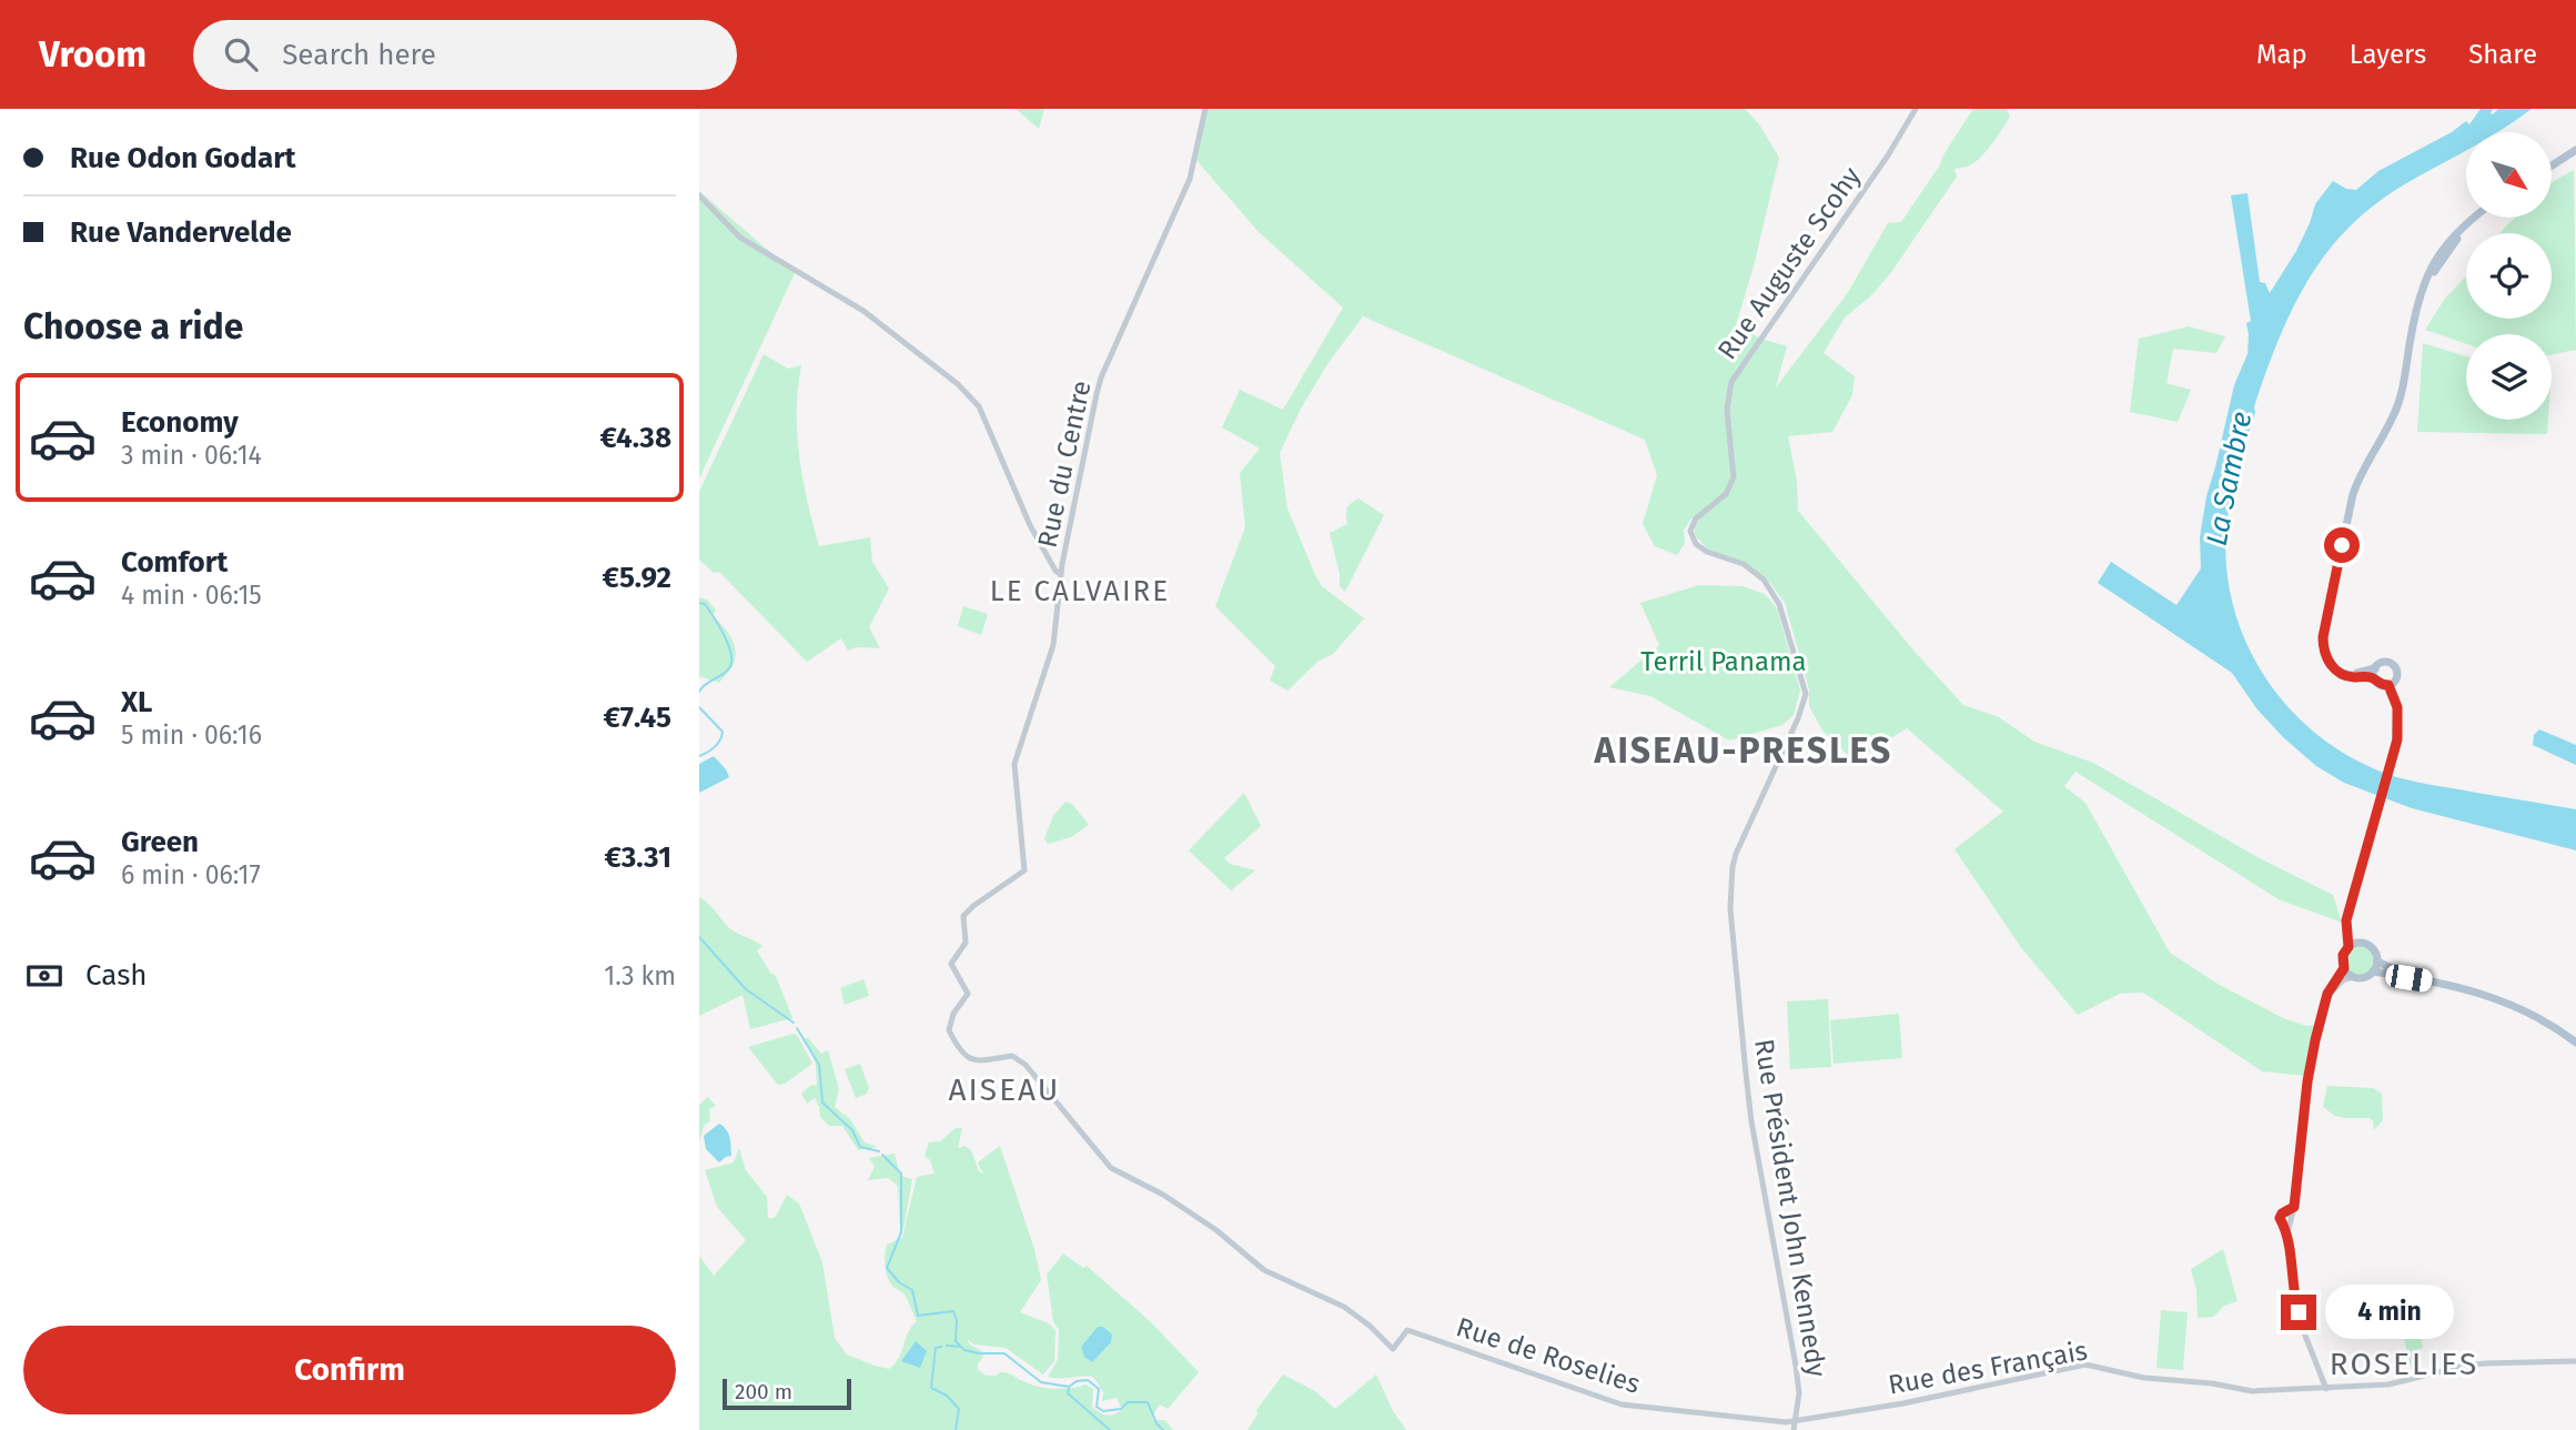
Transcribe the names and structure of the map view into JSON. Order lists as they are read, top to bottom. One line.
{"streets":{"street":["Rue Auguste Scohy","Rue du Centre","Rue Président John Kennedy","Rue de Roselies","Rue des Français"]},"crossings":[["Rue Auguste Scohy","Rue Président John Kennedy"],["Rue du Centre","Rue de Roselies"],["Rue Président John Kennedy","Rue de Roselies"],["Rue Président John Kennedy","Rue des Français"],["Rue de Roselies","Rue des Français"]],"districts":["LE CALVAIRE","AISEAU-PRESLES","AISEAU","ROSELIES"],"water":["La Sambre"],"parks":["Terril Panama"],"scale_bar":"200 m","north":"bottom right","page":{"header":"Vroom","search":"Search here","nav":["Map","Layers","Share"],"banner":["Rue Odon Godart","Rue Vandervelde"],"heading":"Choose a ride","list":[{"name":"Economy","note":"3 min · 06:14","value":"€4.38"},{"name":"Comfort","note":"4 min · 06:15","value":"€5.92"},{"name":"XL","note":"5 min · 06:16","value":"€7.45"},{"name":"Green","note":"6 min · 06:17","value":"€3.31"}],"pay":["Cash","1.3 km"],"bubble":"4 min","buttons":"Confirm","scale":"200 m"}}
